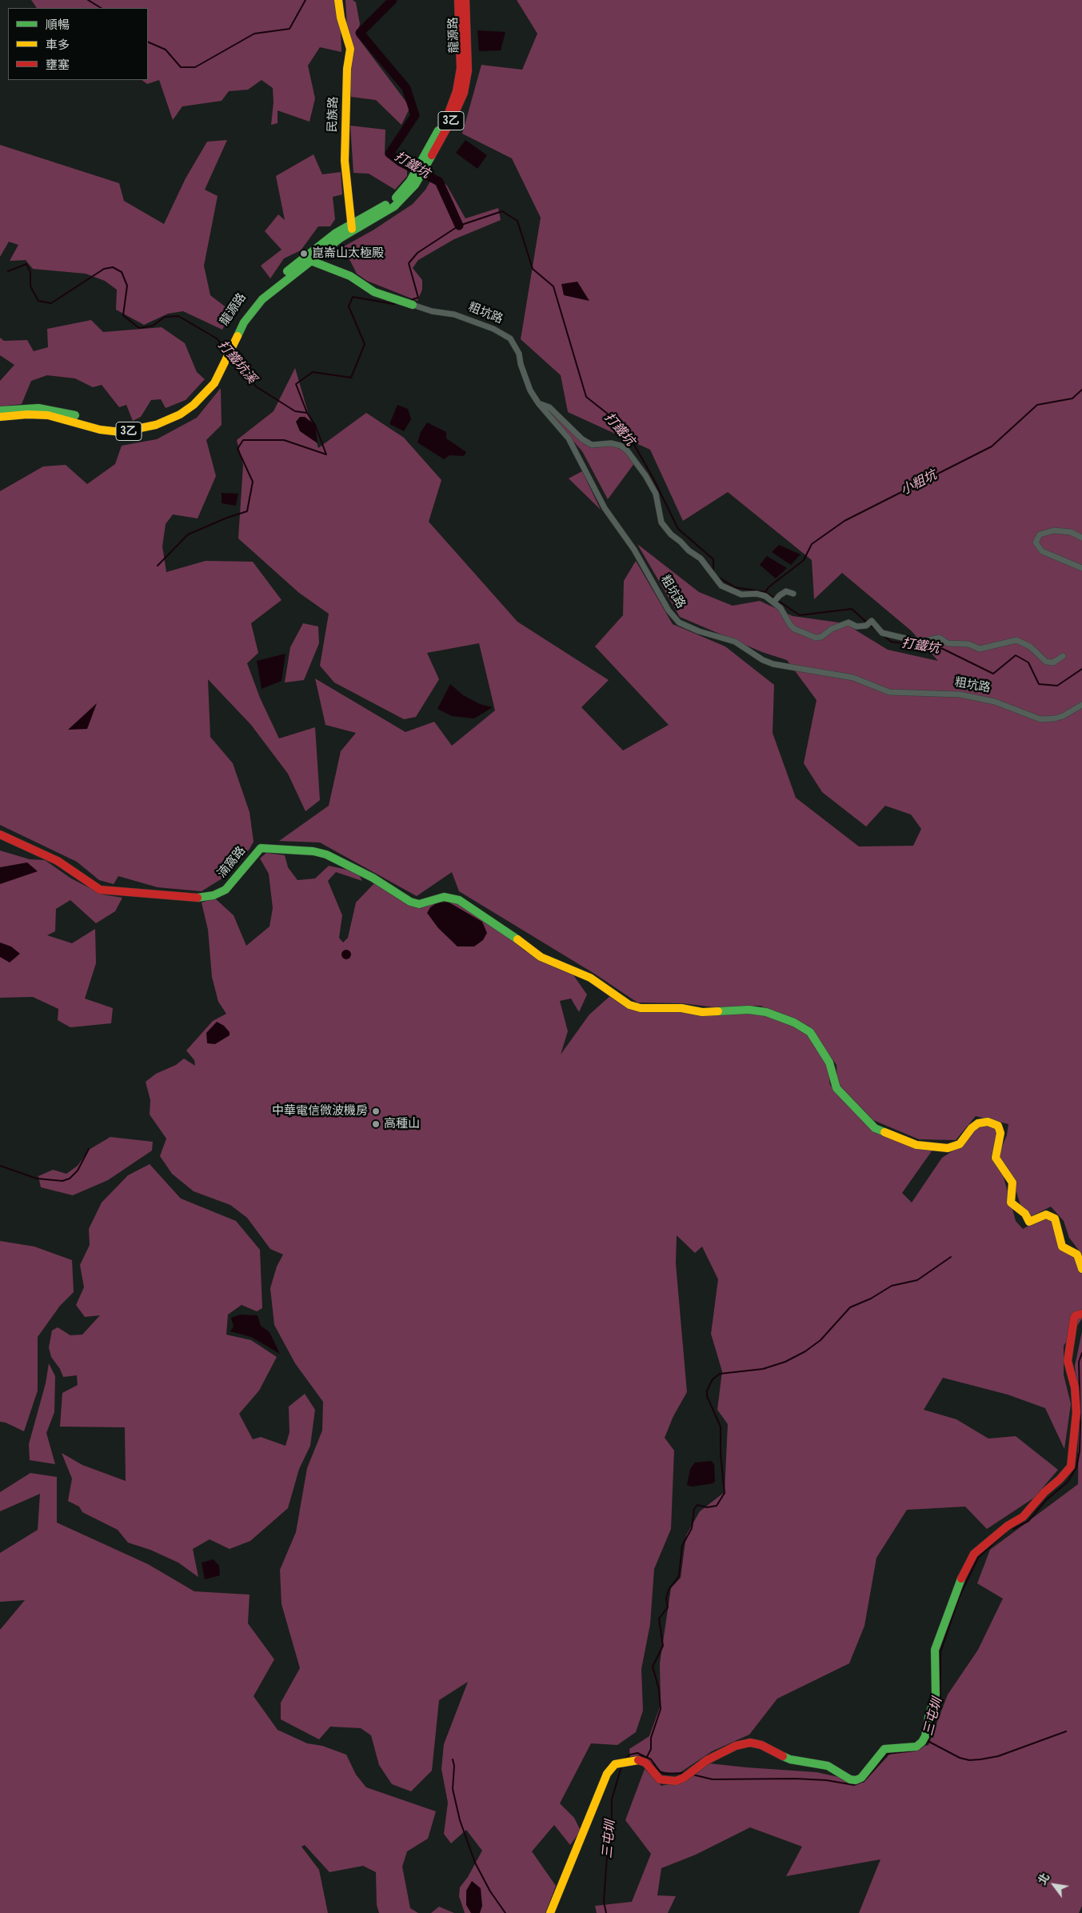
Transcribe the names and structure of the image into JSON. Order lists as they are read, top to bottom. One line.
{"streets":{"street":["龍源路","民族路","3乙","粗坑路","湳窩路"]},"crossings":[["龍源路","3乙"],["民族路","3乙"]],"water":["打鐵坑","打鐵坑溪","小粗坑","三屯圳"],"places":["崑崙山太極殿","中華電信微波機房","高種山"],"legend":["順暢","車多","壅塞"],"north":"top left"}
